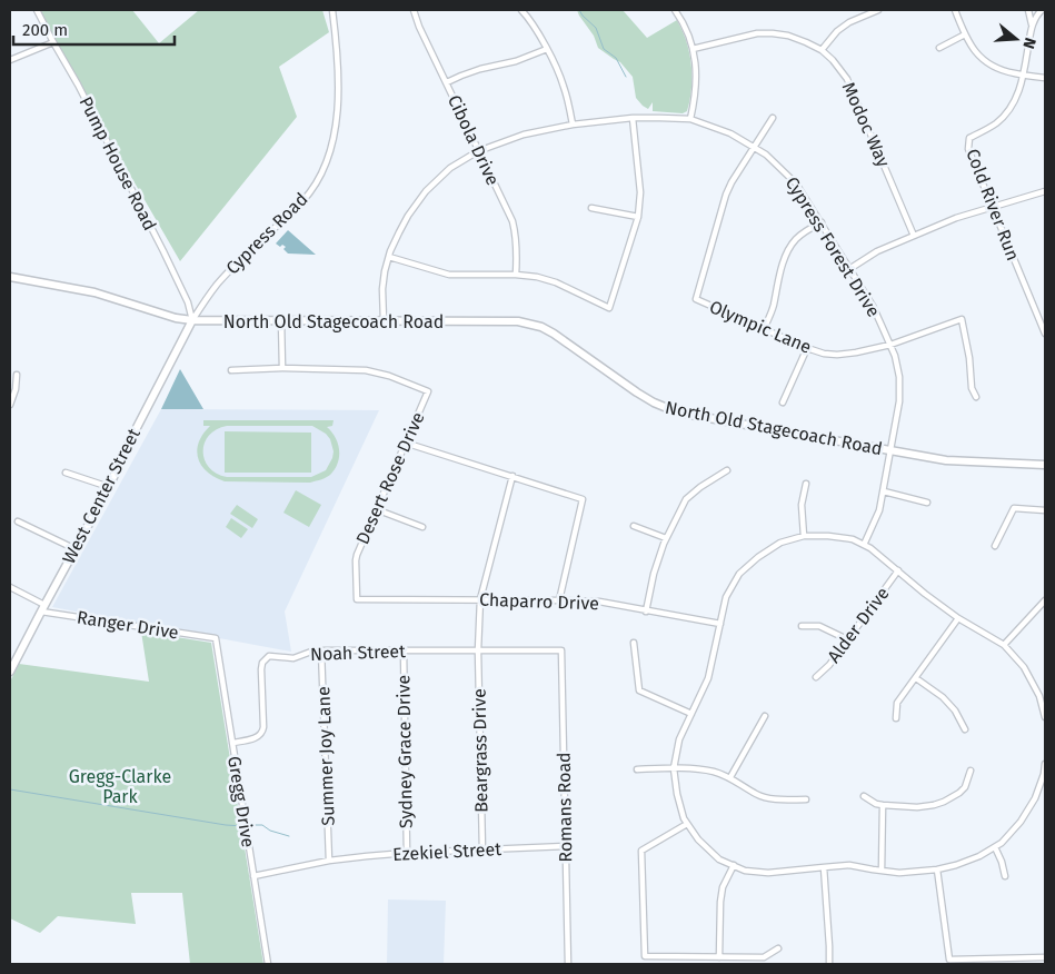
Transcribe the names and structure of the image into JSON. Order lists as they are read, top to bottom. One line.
{"streets":{"street":["Modoc Way","Cibola Drive","Pump House Road","Cold River Run","Cypress Road","Cypress Forest Drive","North Old Stagecoach Road","Olympic Lane","Desert Rose Drive","West Center Street","Chaparro Drive","Ranger Drive","Alder Drive","Noah Street","Beargrass Drive","Sydney Grace Drive","Summer Joy Lane","Gregg Drive","Romans Road","Ezekiel Street"]},"crossings":[["Cibola Drive","Cypress Forest Drive"],["Pump House Road","Cypress Road"],["Pump House Road","North Old Stagecoach Road"],["Pump House Road","West Center Street"],["Cypress Road","North Old Stagecoach Road"],["Cypress Road","West Center Street"],["Cypress Forest Drive","North Old Stagecoach Road"],["Cypress Forest Drive","Olympic Lane"],["North Old Stagecoach Road","West Center Street"],["Desert Rose Drive","Chaparro Drive"],["West Center Street","Ranger Drive"],["Chaparro Drive","Beargrass Drive"],["Ranger Drive","Gregg Drive"],["Noah Street","Beargrass Drive"],["Noah Street","Sydney Grace Drive"],["Noah Street","Summer Joy Lane"],["Noah Street","Gregg Drive"],["Noah Street","Romans Road"],["Beargrass Drive","Ezekiel Street"],["Sydney Grace Drive","Ezekiel Street"],["Summer Joy Lane","Ezekiel Street"],["Gregg Drive","Ezekiel Street"],["Romans Road","Ezekiel Street"]],"parks":["Gregg-Clarke Park"],"scale_bar":"200 m","north":"right"}
